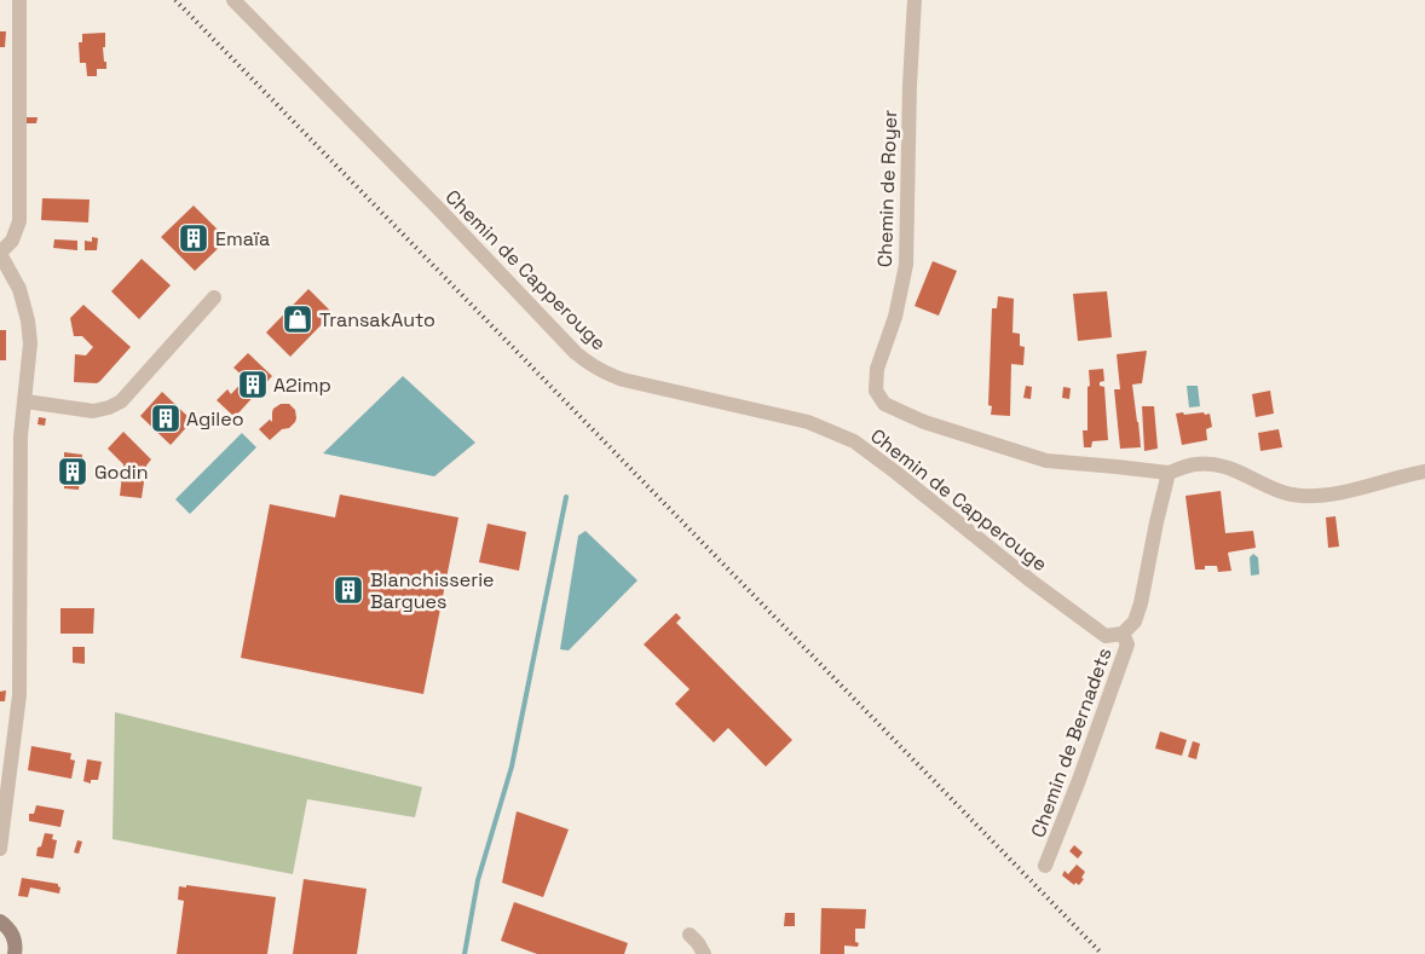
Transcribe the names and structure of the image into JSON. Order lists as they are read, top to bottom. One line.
{"streets":{"street":["Chemin de Royer","Chemin de Capperouge","Chemin de Bernadets"]},"crossings":[["Chemin de Royer","Chemin de Bernadets"],["Chemin de Capperouge","Chemin de Bernadets"]],"places":{"building":["Emaïa","A2imp","Agileo","Godin","Blanchisserie Bargues"],"shop":["TransakAuto"]}}
